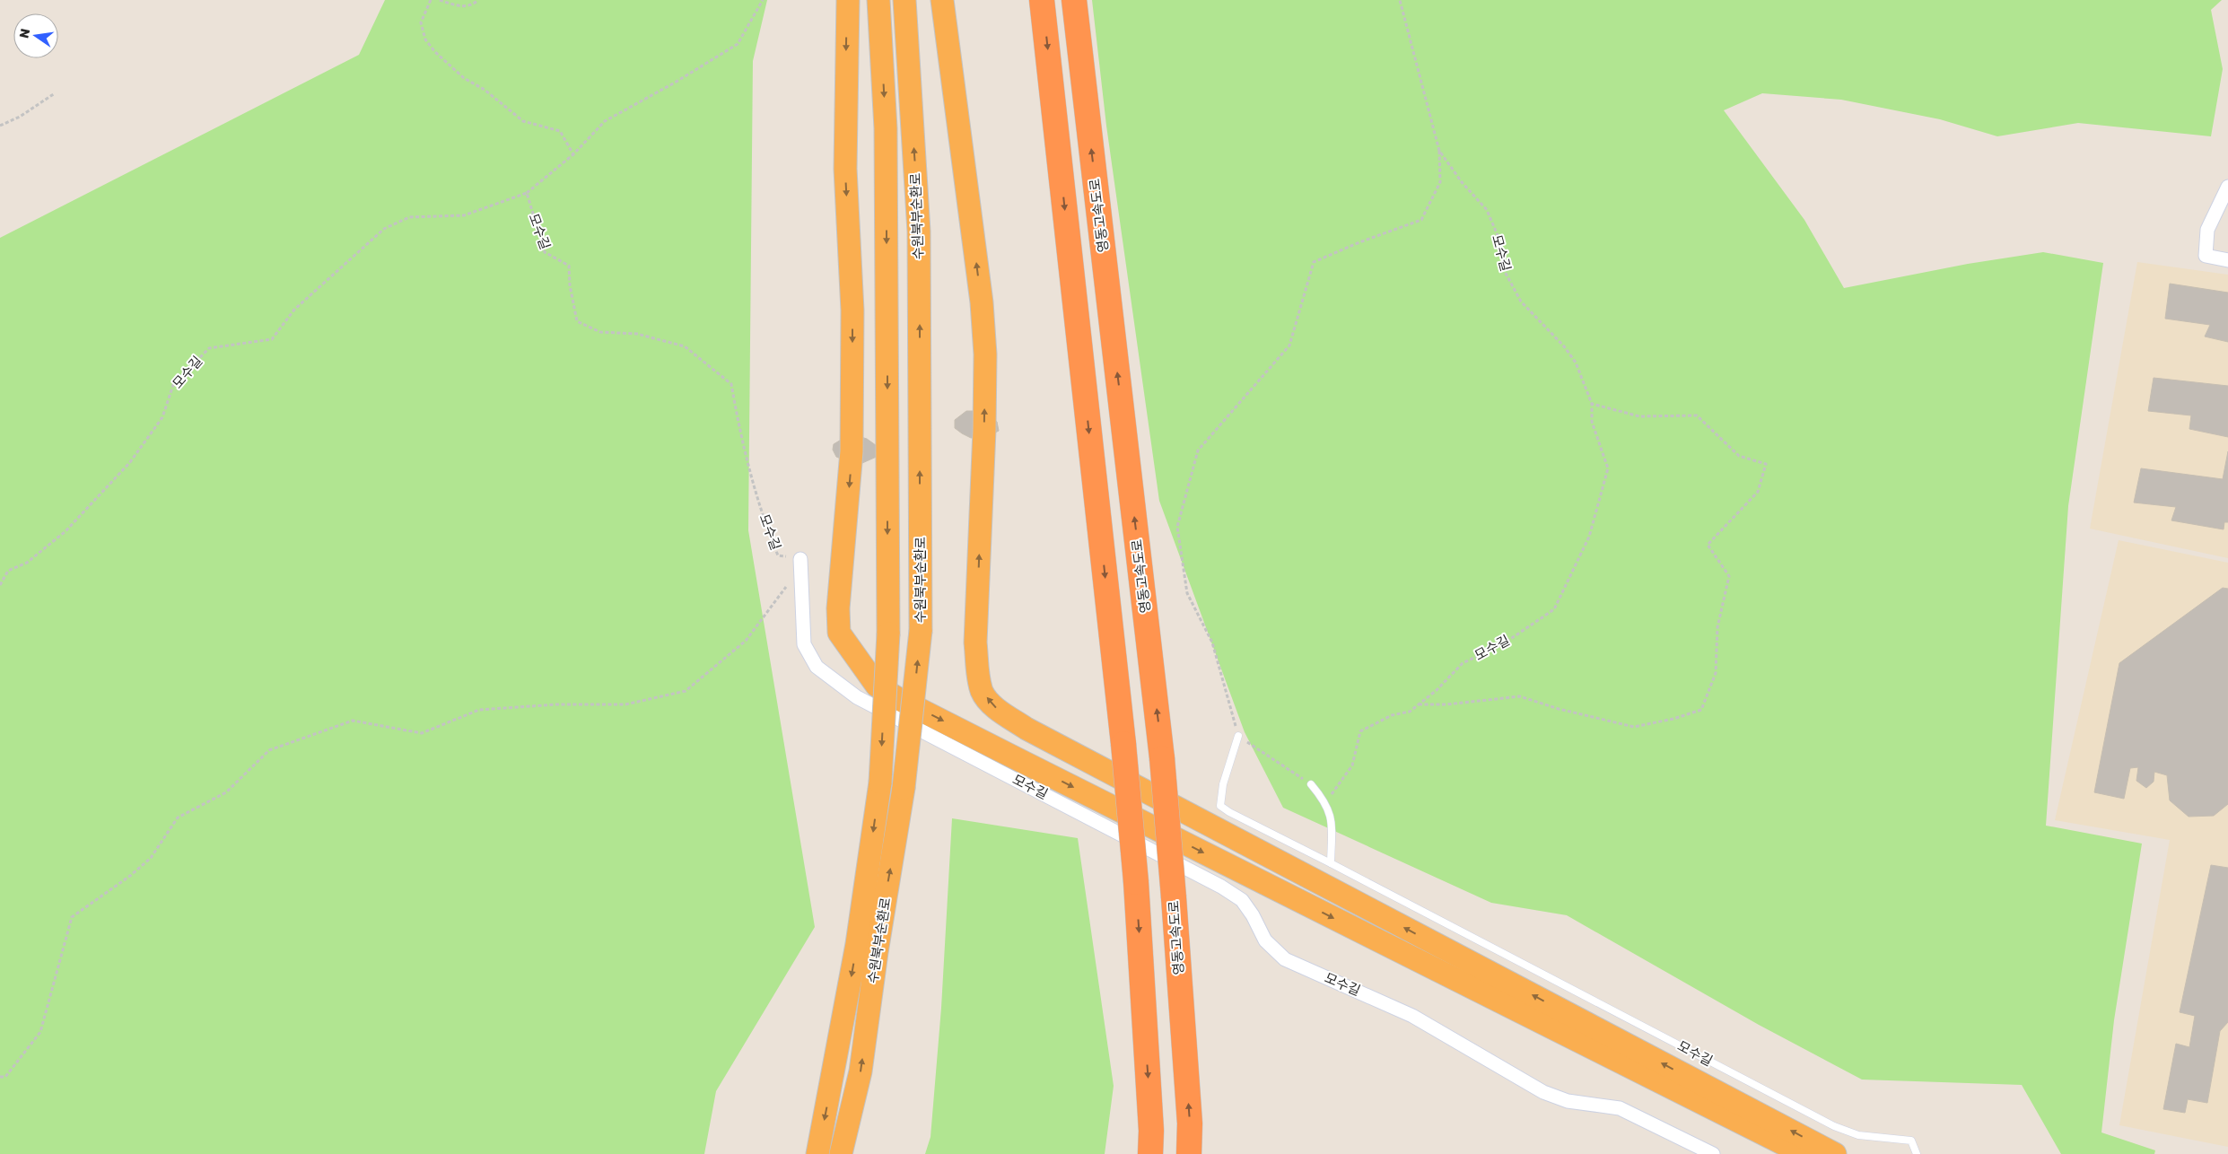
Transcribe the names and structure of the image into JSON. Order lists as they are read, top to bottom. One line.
{"streets":{"highway":["영동고속도로","수원북부순환로"],"street":["모수길"]},"north":"left"}
